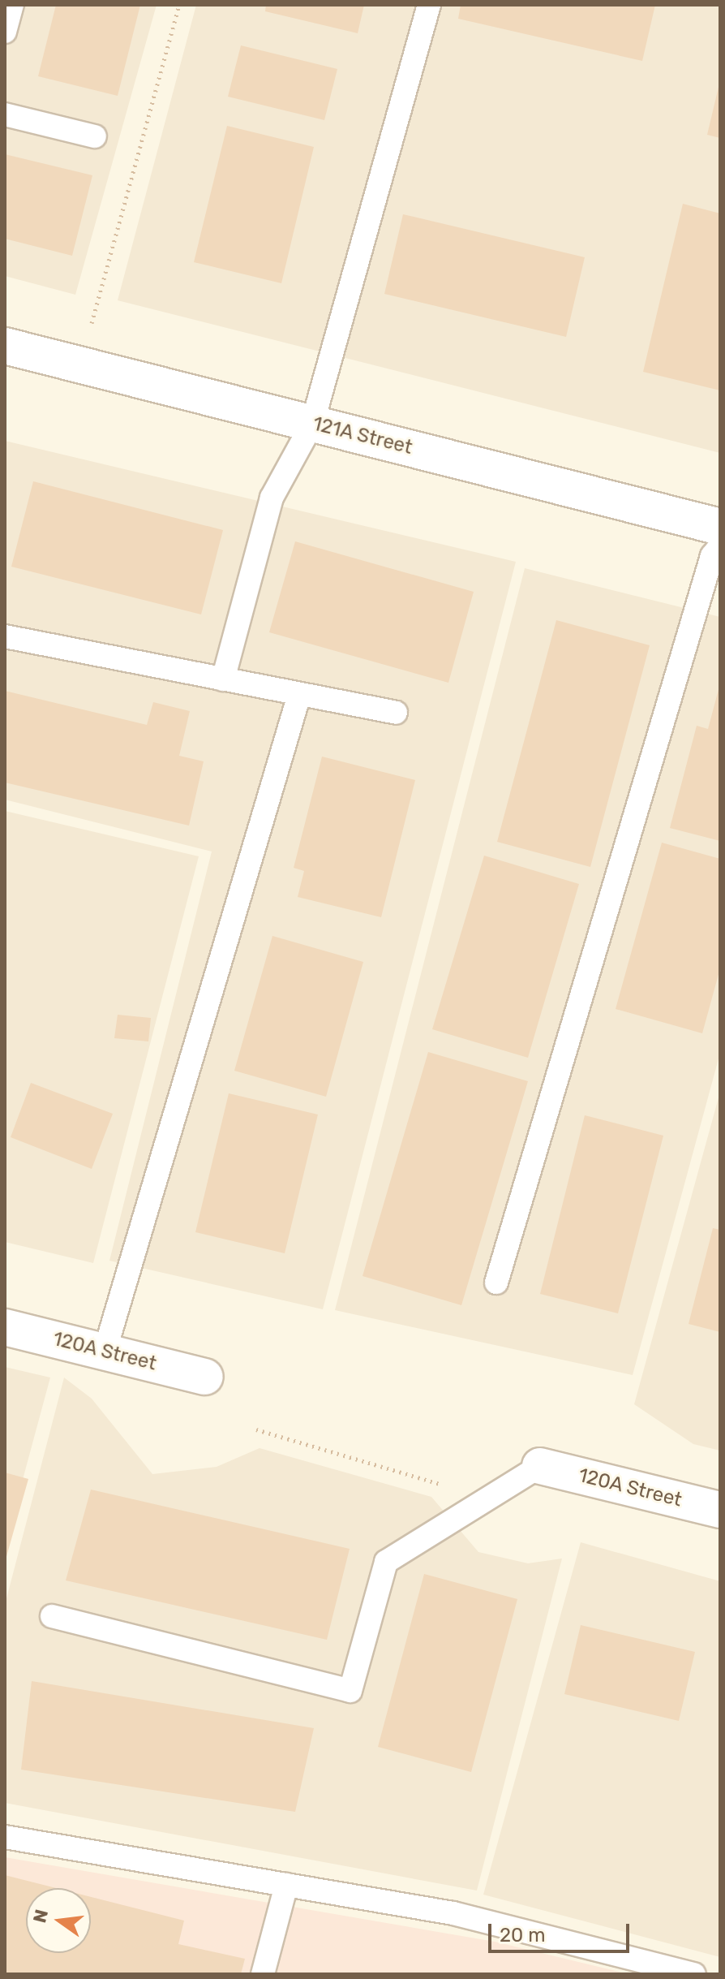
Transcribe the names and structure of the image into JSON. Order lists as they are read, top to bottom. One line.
{"streets":{"street":["121A Street","120A Street"]},"scale_bar":"20 m","north":"left"}
